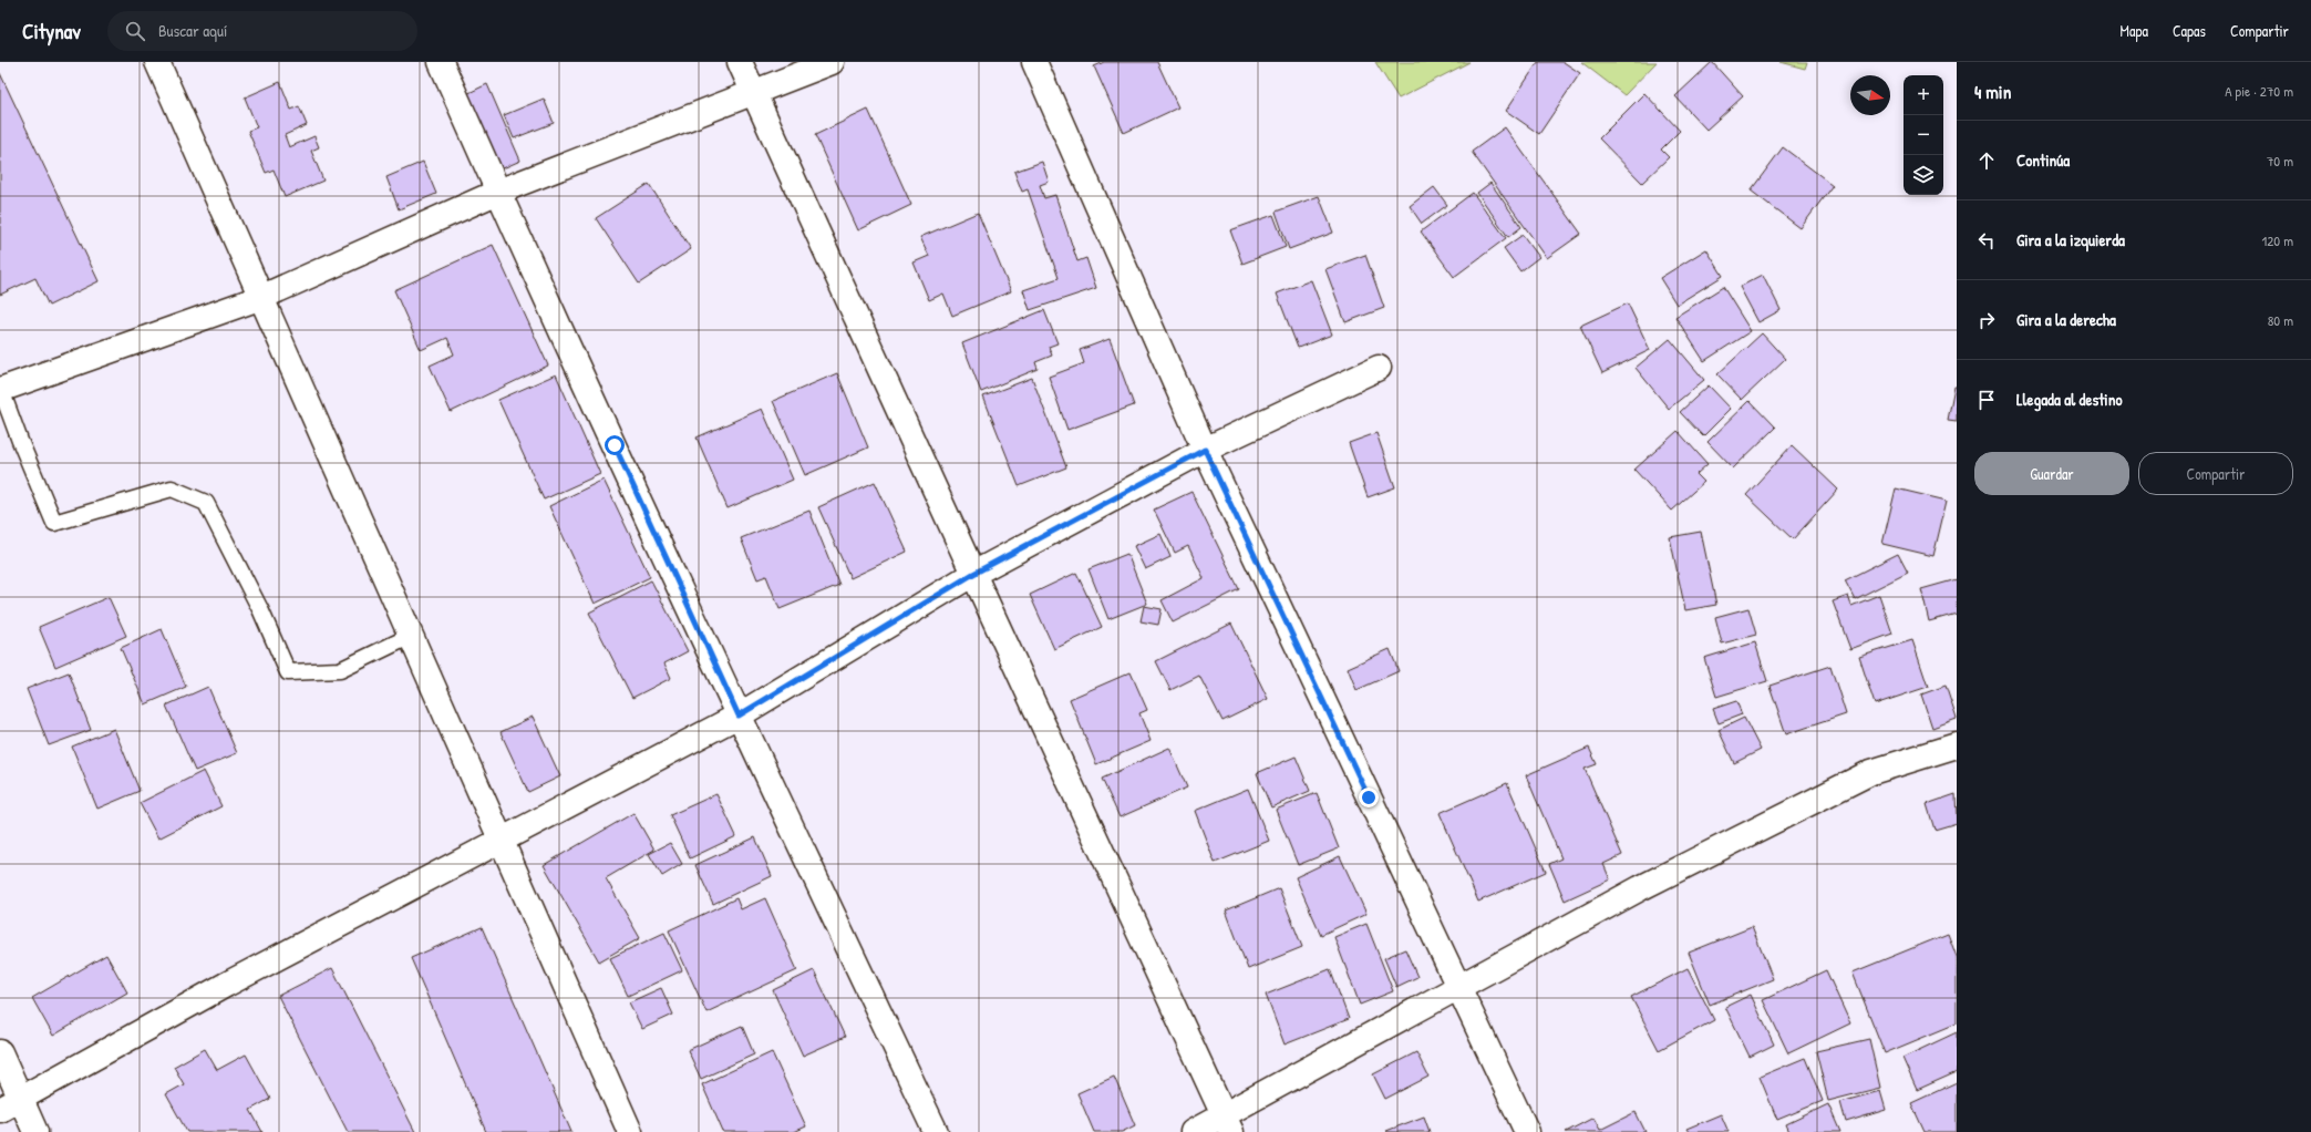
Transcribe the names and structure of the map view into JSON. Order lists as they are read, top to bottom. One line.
{"north":"right","page":{"header":"Citynav","search":"Buscar aquí","nav":["Mapa","Capas","Compartir"],"heading":["4 min","A pie · 270 m"],"map_buttons":["+","−"],"list":[["Continúa","70 m"],["Gira a la izquierda","120 m"],["Gira a la derecha","80 m"],"Llegada al destino"],"buttons":["Guardar","Compartir"]}}
